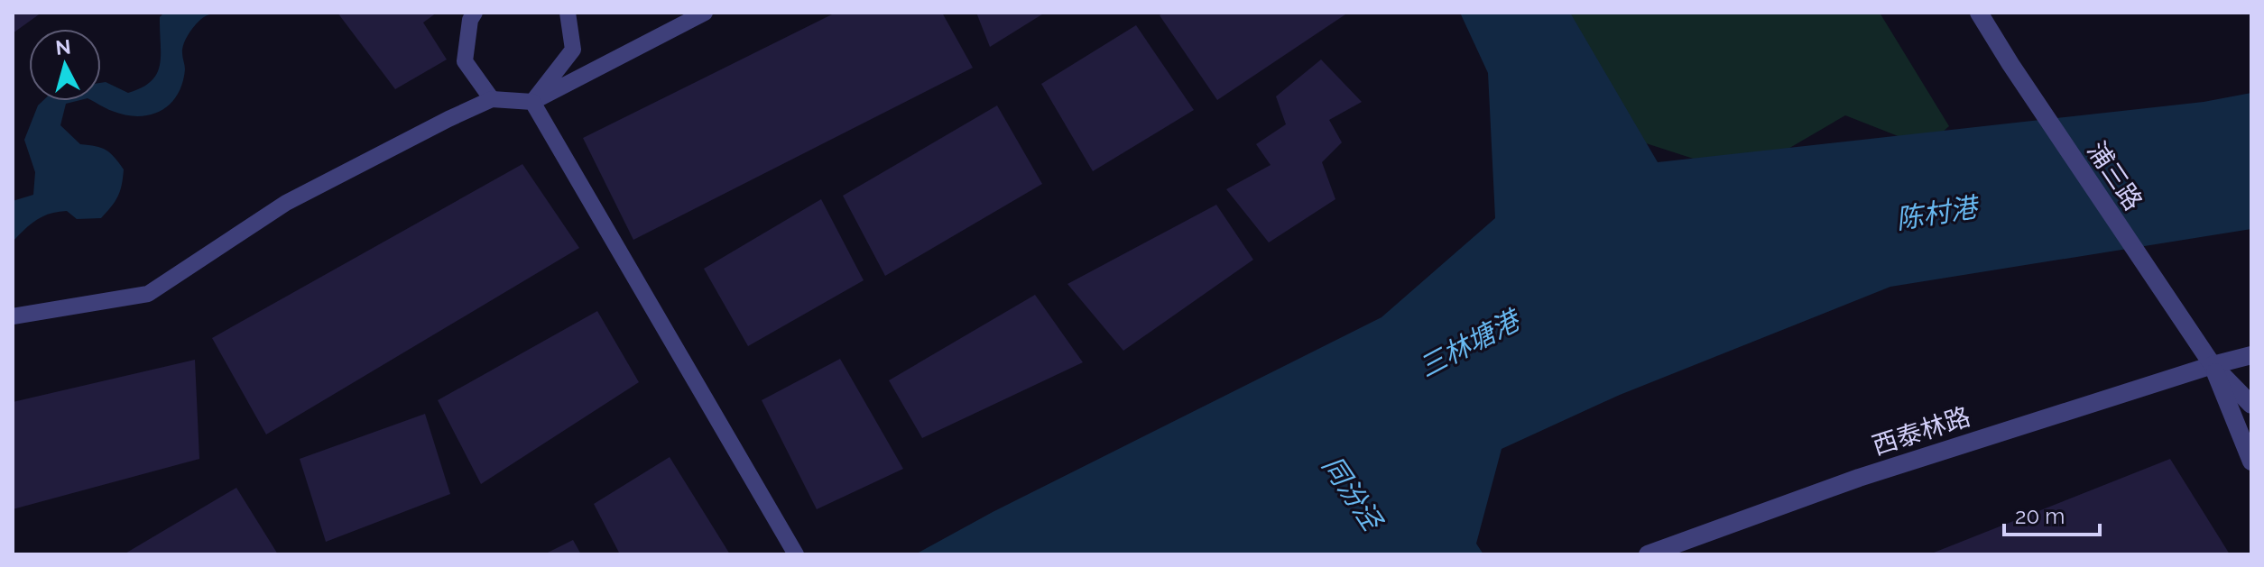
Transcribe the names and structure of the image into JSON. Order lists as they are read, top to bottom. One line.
{"streets":{"street":["浦三路","西泰林路"]},"crossings":[["浦三路","西泰林路"]],"water":["陈村港","三林塘港","同汾泾"],"scale_bar":"20 m","north":"top"}
